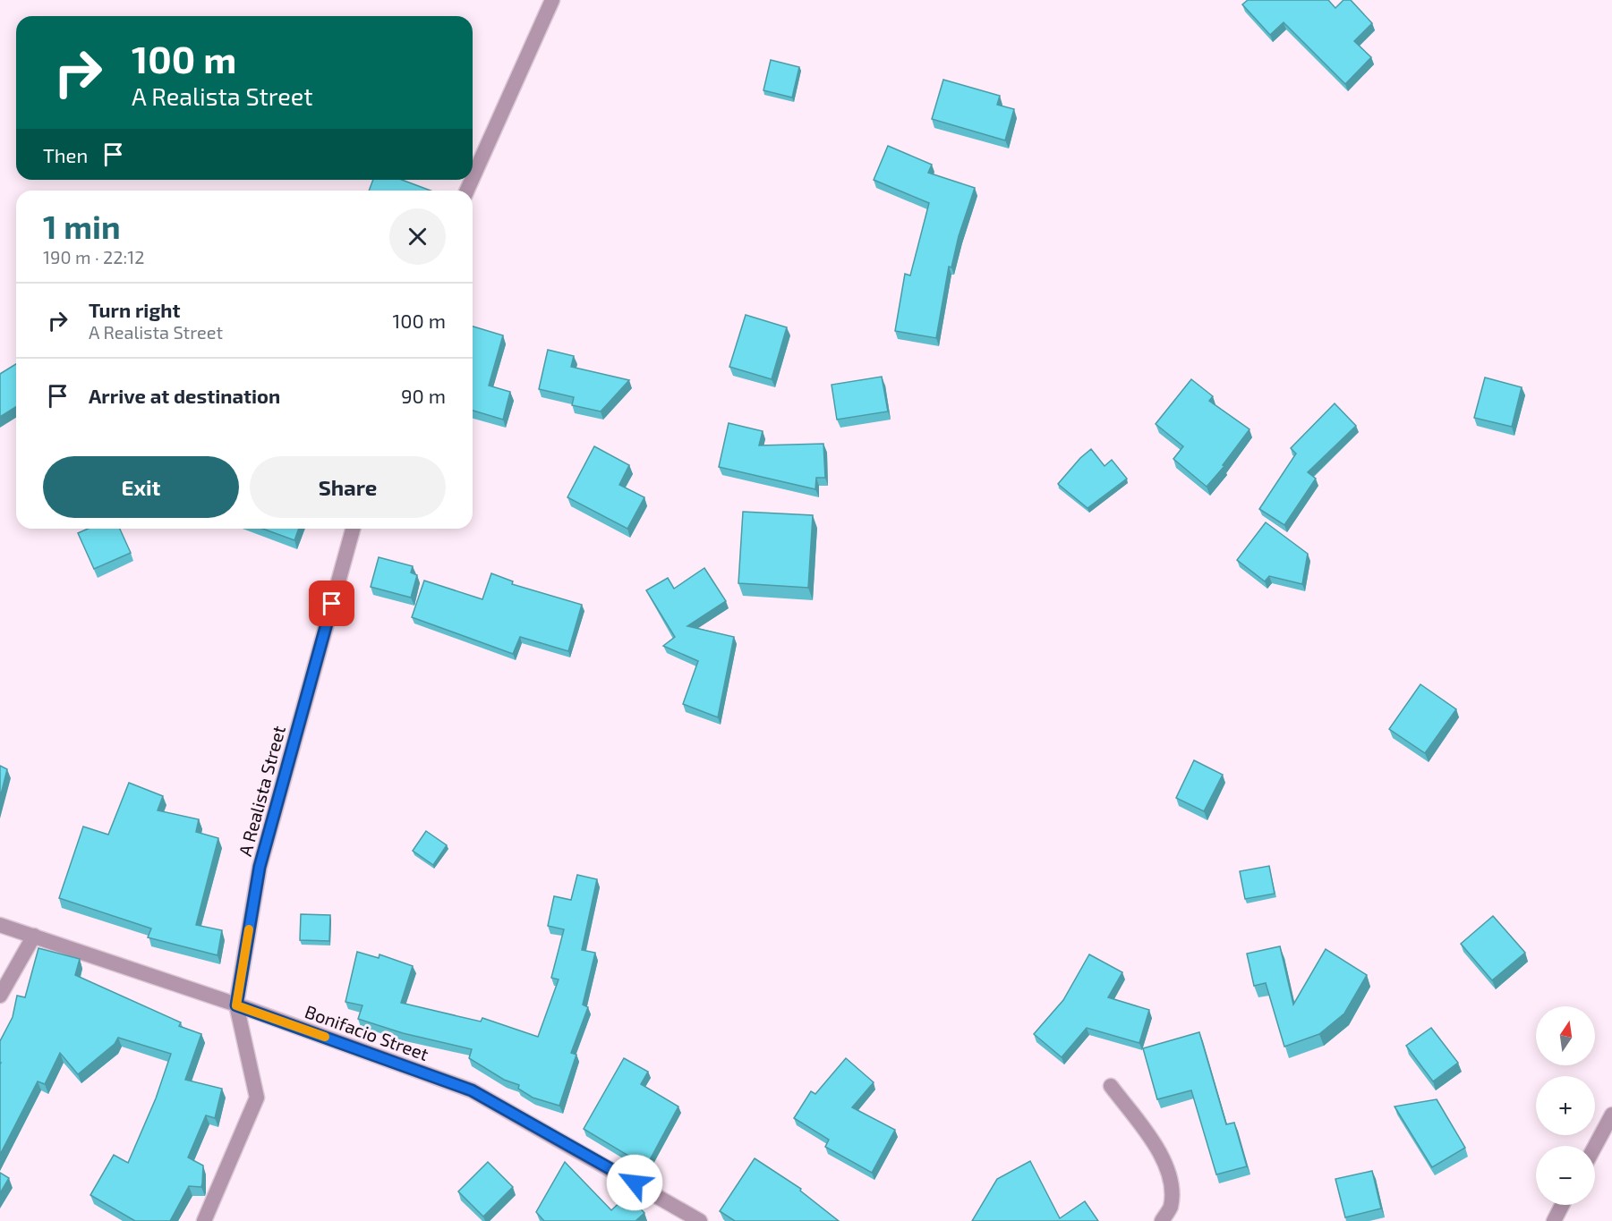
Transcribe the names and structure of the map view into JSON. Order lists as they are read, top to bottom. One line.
{"streets":{"street":["A Realista Street","Bonifacio Street"]},"crossings":[["A Realista Street","Bonifacio Street"]],"north":"top","page":{"turn":["100 m","A Realista Street"],"then":"Then","heading":["1 min","190 m · 22:12"],"list":[{"name":"Turn right","note":"A Realista Street","value":"100 m"},{"name":"Arrive at destination","value":"90 m"}],"buttons":["Exit","Share"],"map_buttons":["+","−"]}}
